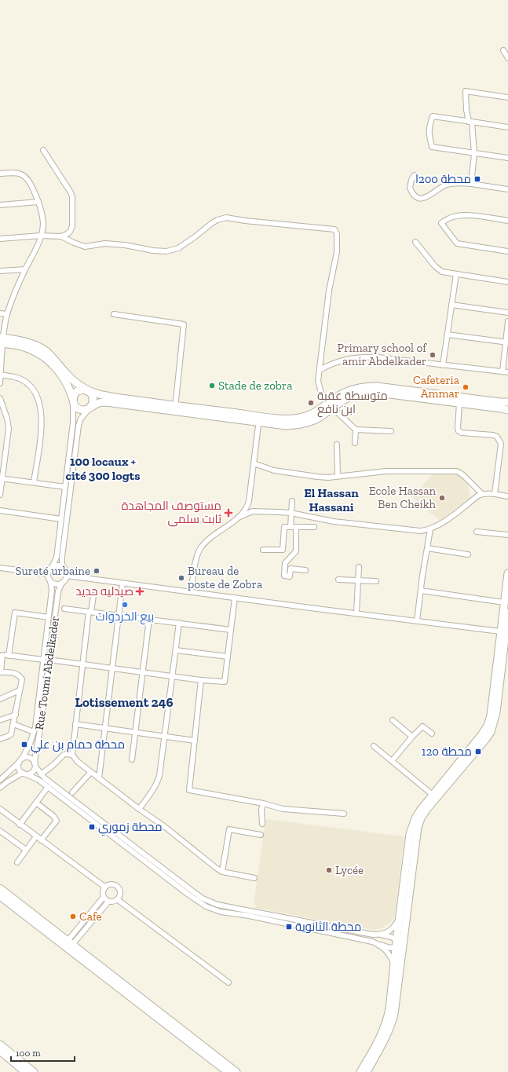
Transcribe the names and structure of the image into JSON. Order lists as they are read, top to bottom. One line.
{"streets":{"street":["Rue Toumi Abdelkader"]},"districts":["100 locaux + cité 300 logts","El Hassan Hassani","Lotissement 246"],"places":{"transit":["محطة 200ا","محطة حمام بن علي","محطة 120","محطة زموري","محطة الثانوية"],"other":["Primary school of amir Abdelkader","Stade de zobra","Cafeteria Ammar","متوسطة عقبة ابن نافع","Ecole Hassan Ben Cheikh","Sureté urbaine","Bureau de poste de Zobra","بيع الخردوات","Lycée","Cafe"],"health":["مستوصف المجاهدة ثابت سلمى","صيدليه حديد"]},"scale_bar":"100 m"}
